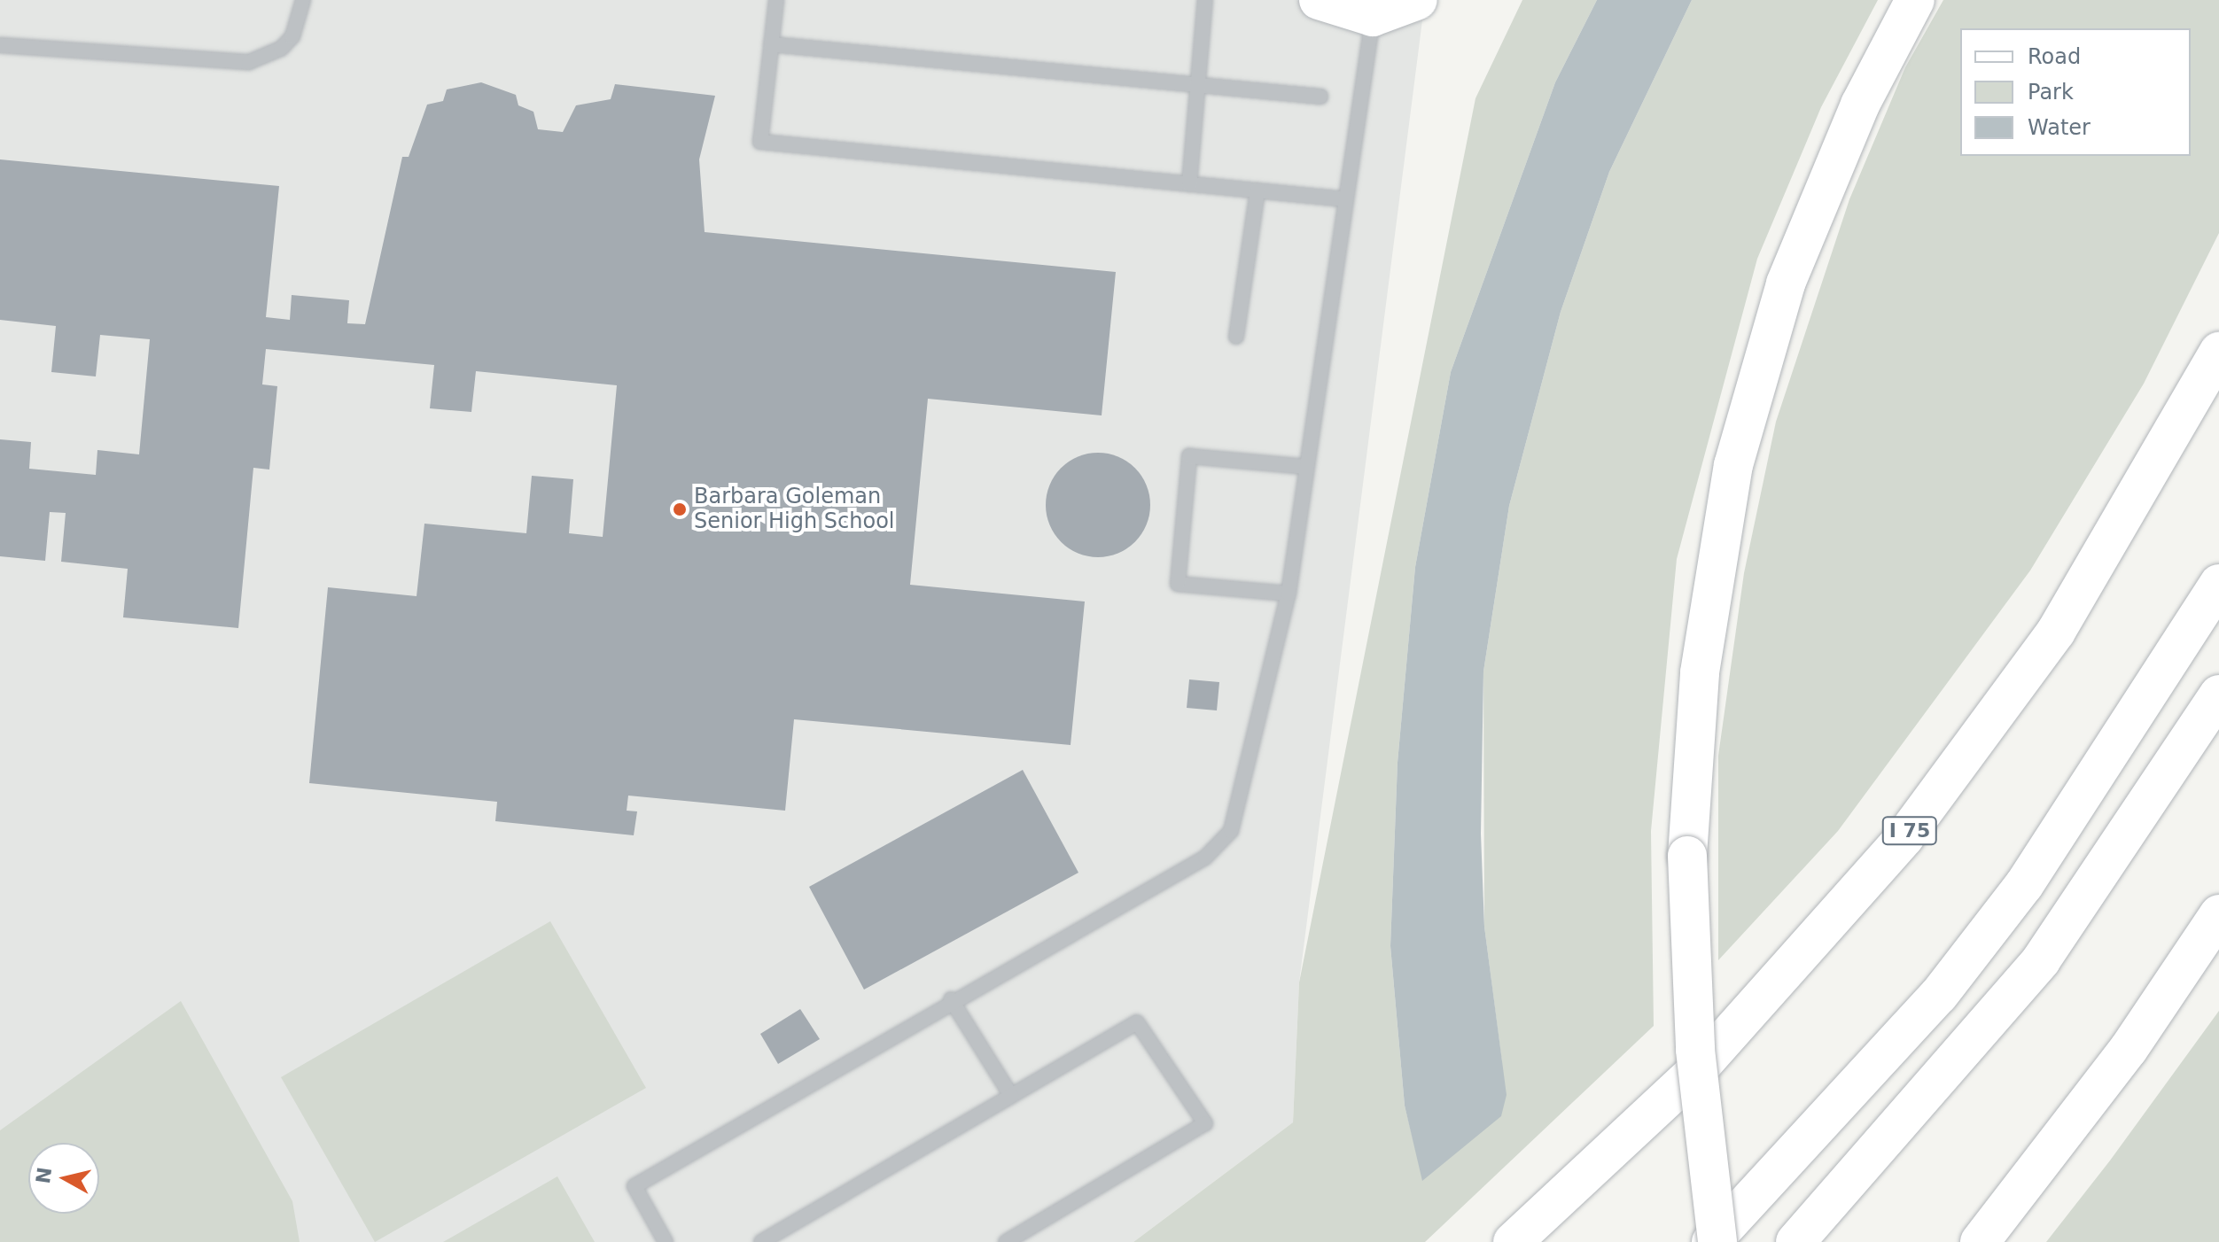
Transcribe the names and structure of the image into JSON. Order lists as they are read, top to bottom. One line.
{"streets":{"main road":["I 75"]},"places":["Barbara Goleman Senior High School"],"legend":["Road","Park","Water"],"north":"left"}
